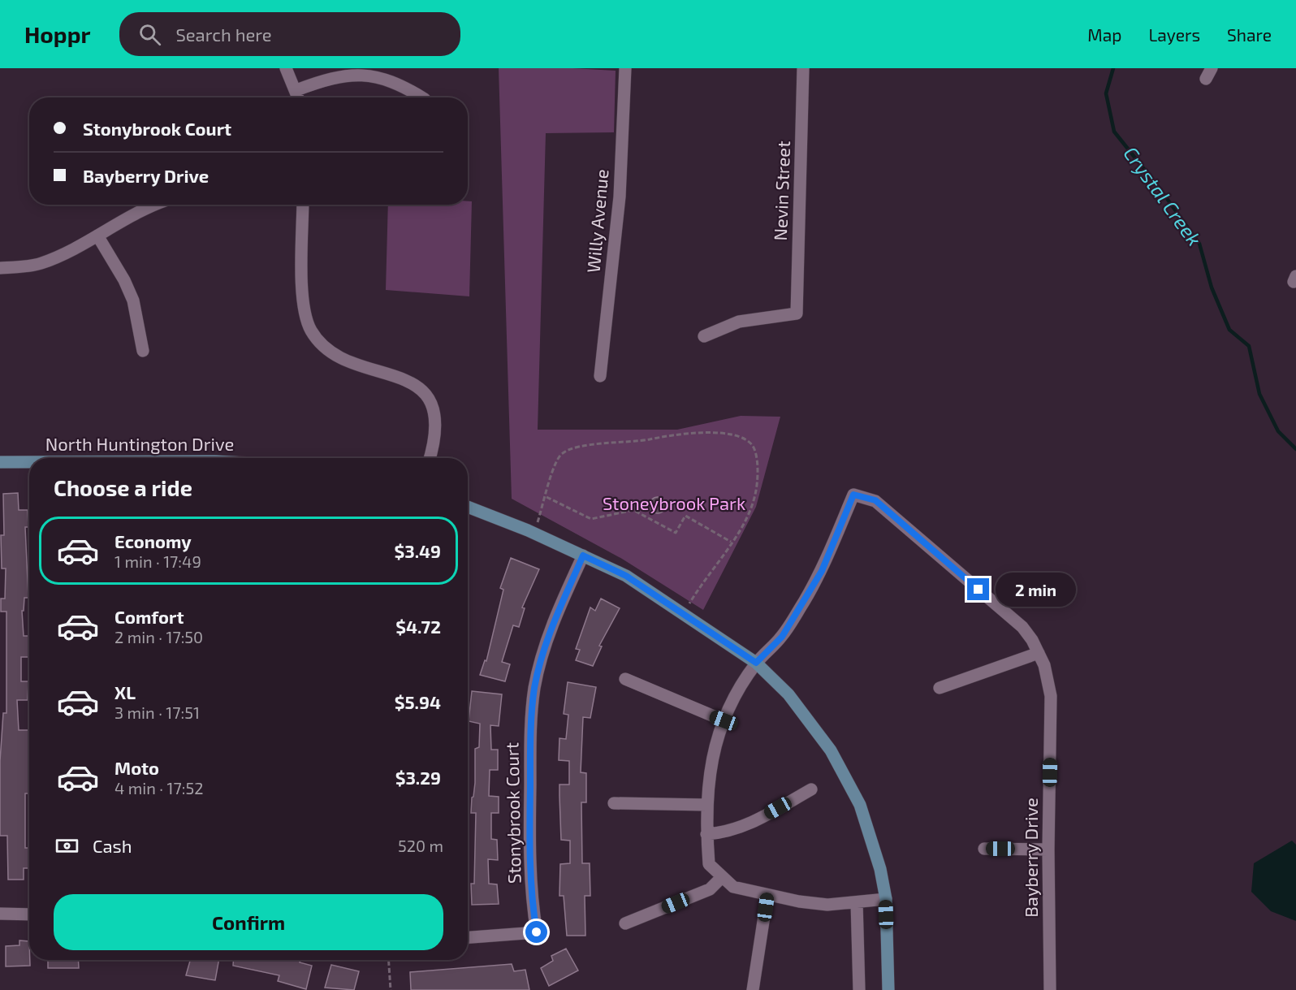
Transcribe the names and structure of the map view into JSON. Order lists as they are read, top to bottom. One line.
{"streets":{"street":["Nevin Street","Willy Avenue","North Huntington Drive","Stonybrook Court","Bayberry Drive"]},"water":["Crystal Creek"],"parks":["Stoneybrook Park"],"page":{"header":"Hoppr","search":"Search here","nav":["Map","Layers","Share"],"banner":["Stonybrook Court","Bayberry Drive"],"heading":"Choose a ride","list":[{"name":"Economy","note":"1 min · 17:49","value":"$3.49"},{"name":"Comfort","note":"2 min · 17:50","value":"$4.72"},{"name":"XL","note":"3 min · 17:51","value":"$5.94"},{"name":"Moto","note":"4 min · 17:52","value":"$3.29"}],"bubble":"2 min","pay":["Cash","520 m"],"buttons":"Confirm"}}
